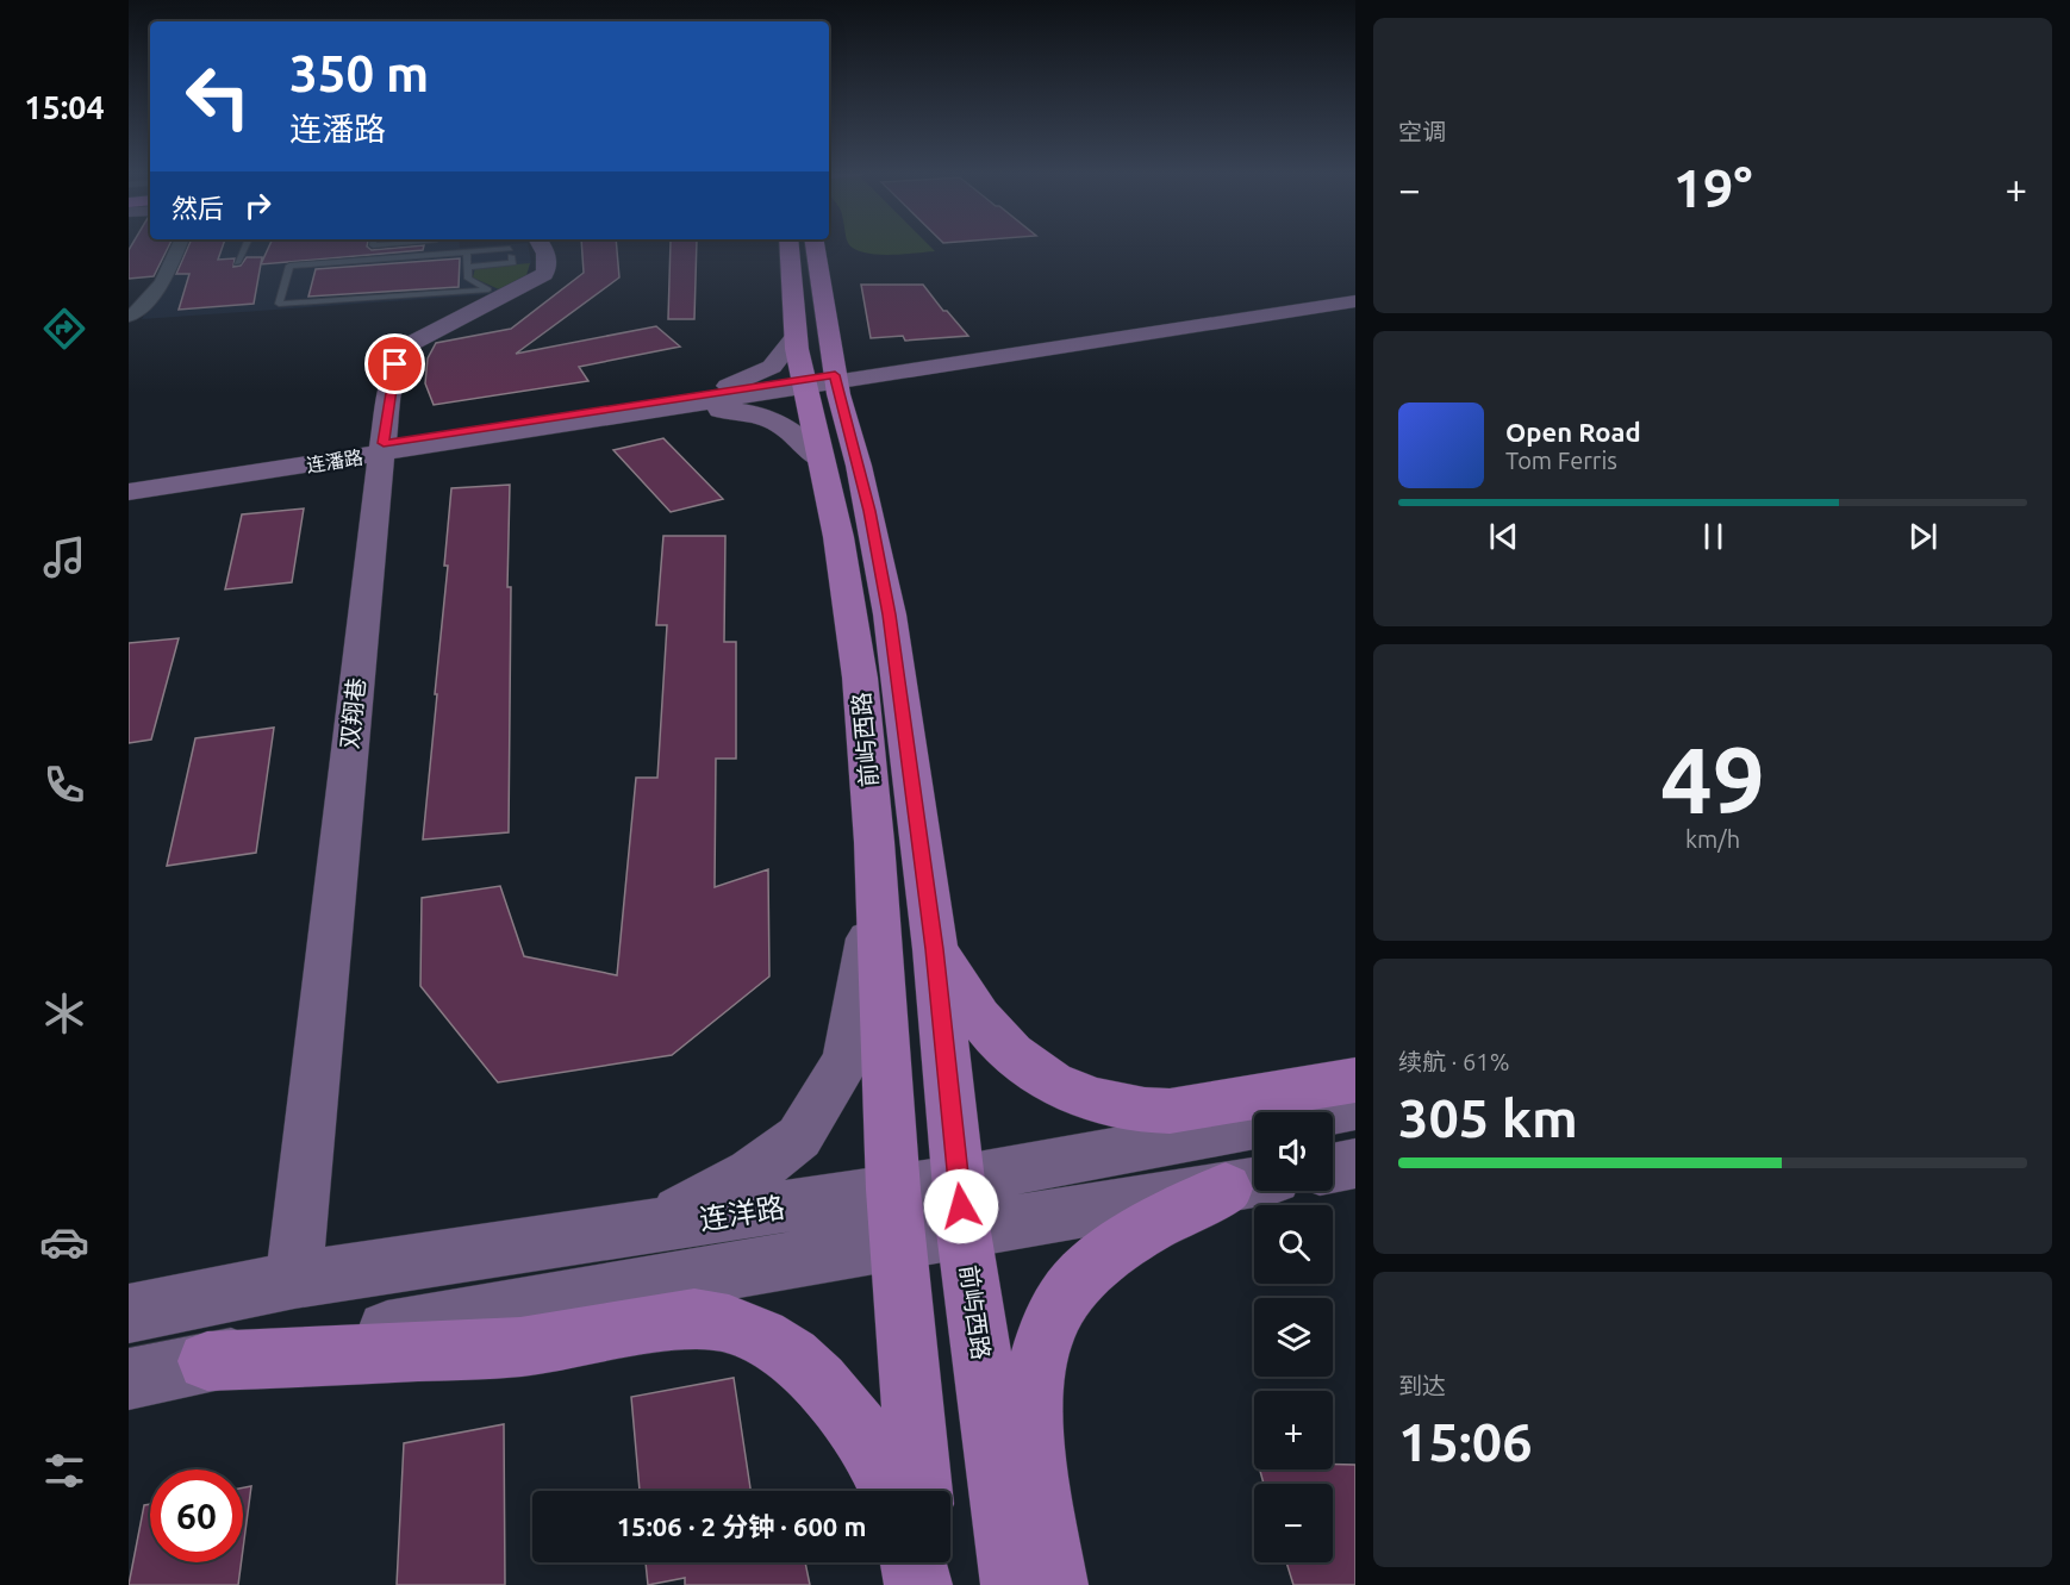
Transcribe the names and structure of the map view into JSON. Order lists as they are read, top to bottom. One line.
{"streets":{"main road":["连潘路","双翔巷","前屿西路","连洋路"]},"crossings":[["连潘路","双翔巷"],["连潘路","前屿西路"],["双翔巷","连洋路"],["前屿西路","连洋路"]],"page":{"tabs":"15:04","tile":["空调",["49","km/h"],["续航 · 61%","305 km"],["到达","15:06"]],"turn":["350 m","连潘路"],"heat":["−","19°","+"],"then":"然后","song":["Open Road","Tom Ferris"],"map_buttons":["+","−"],"limit":"60","trip":"15:06 · 2 分钟 · 600 m"}}
